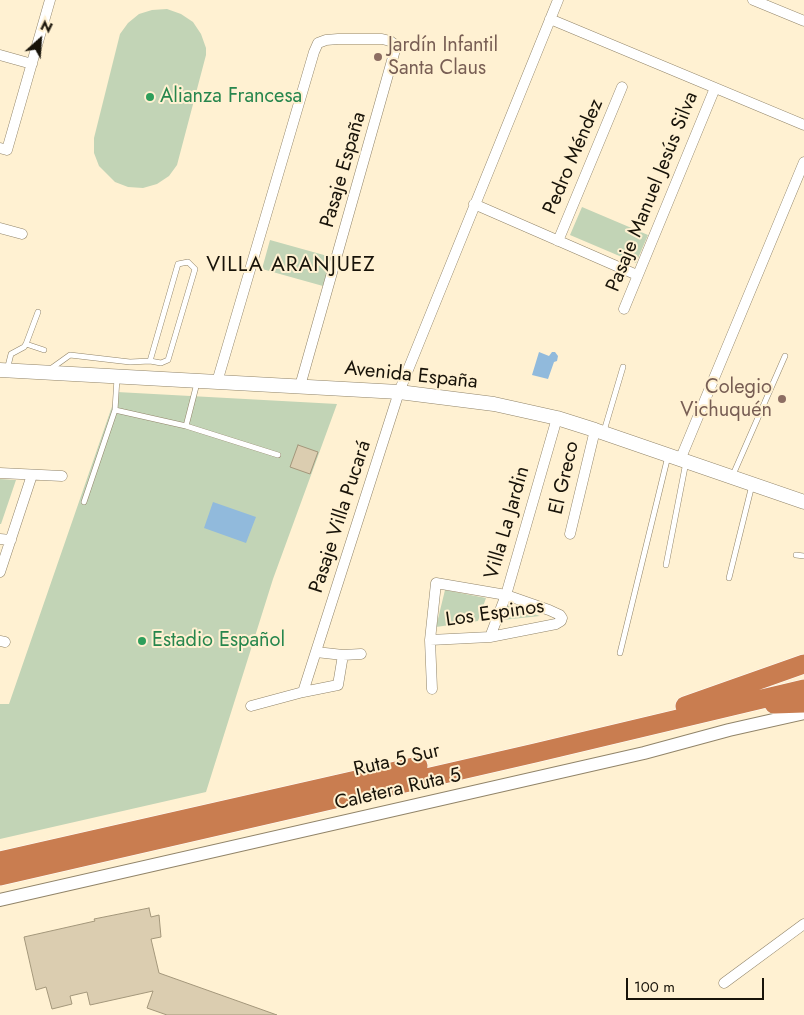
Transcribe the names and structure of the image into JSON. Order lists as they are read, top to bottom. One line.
{"streets":{"highway":["Ruta 5 Sur"],"main road":["Avenida España"],"street":["Pedro Méndez","Pasaje España","Pasaje Manuel Jesús Silva","El Greco","Pasaje Villa Pucará","Villa La Jardin","Los Espinos","Caletera Ruta 5"]},"crossings":[["Pasaje España","Avenida España"],["Avenida España","El Greco"],["Avenida España","Pasaje Villa Pucará"],["Avenida España","Villa La Jardin"],["Villa La Jardin","Los Espinos"]],"districts":["VILLA ARANJUEZ"],"places":["Jardín Infantil Santa Claus","Alianza Francesa","Colegio Vichuquén","Estadio Español"],"scale_bar":"100 m","north":"top right"}
